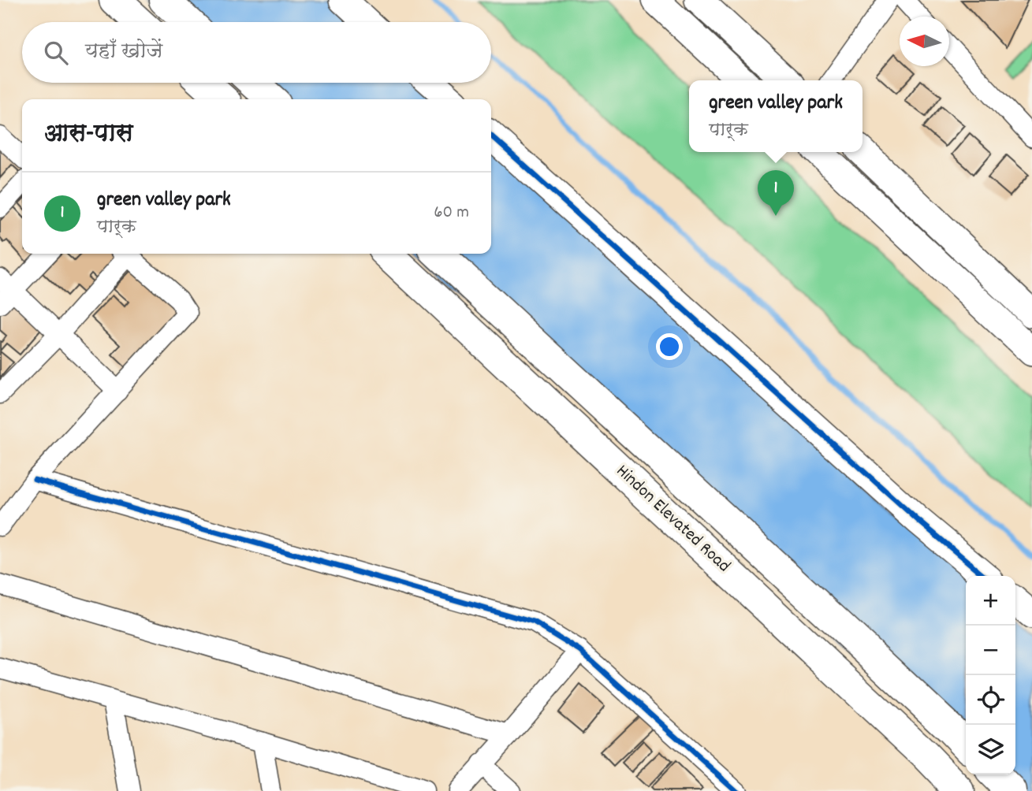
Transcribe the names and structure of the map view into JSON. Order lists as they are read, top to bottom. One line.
{"streets":{"highway":["Hindon Elevated Road"]},"north":"left","page":{"search":"यहाँ खोजें","popup":["green valley park","पार्क"],"heading":"आस-पास","pins":"1","list":[{"mark":"1","name":"green valley park","note":"पार्क","value":"60 m"}],"map_buttons":["+","−"]}}
